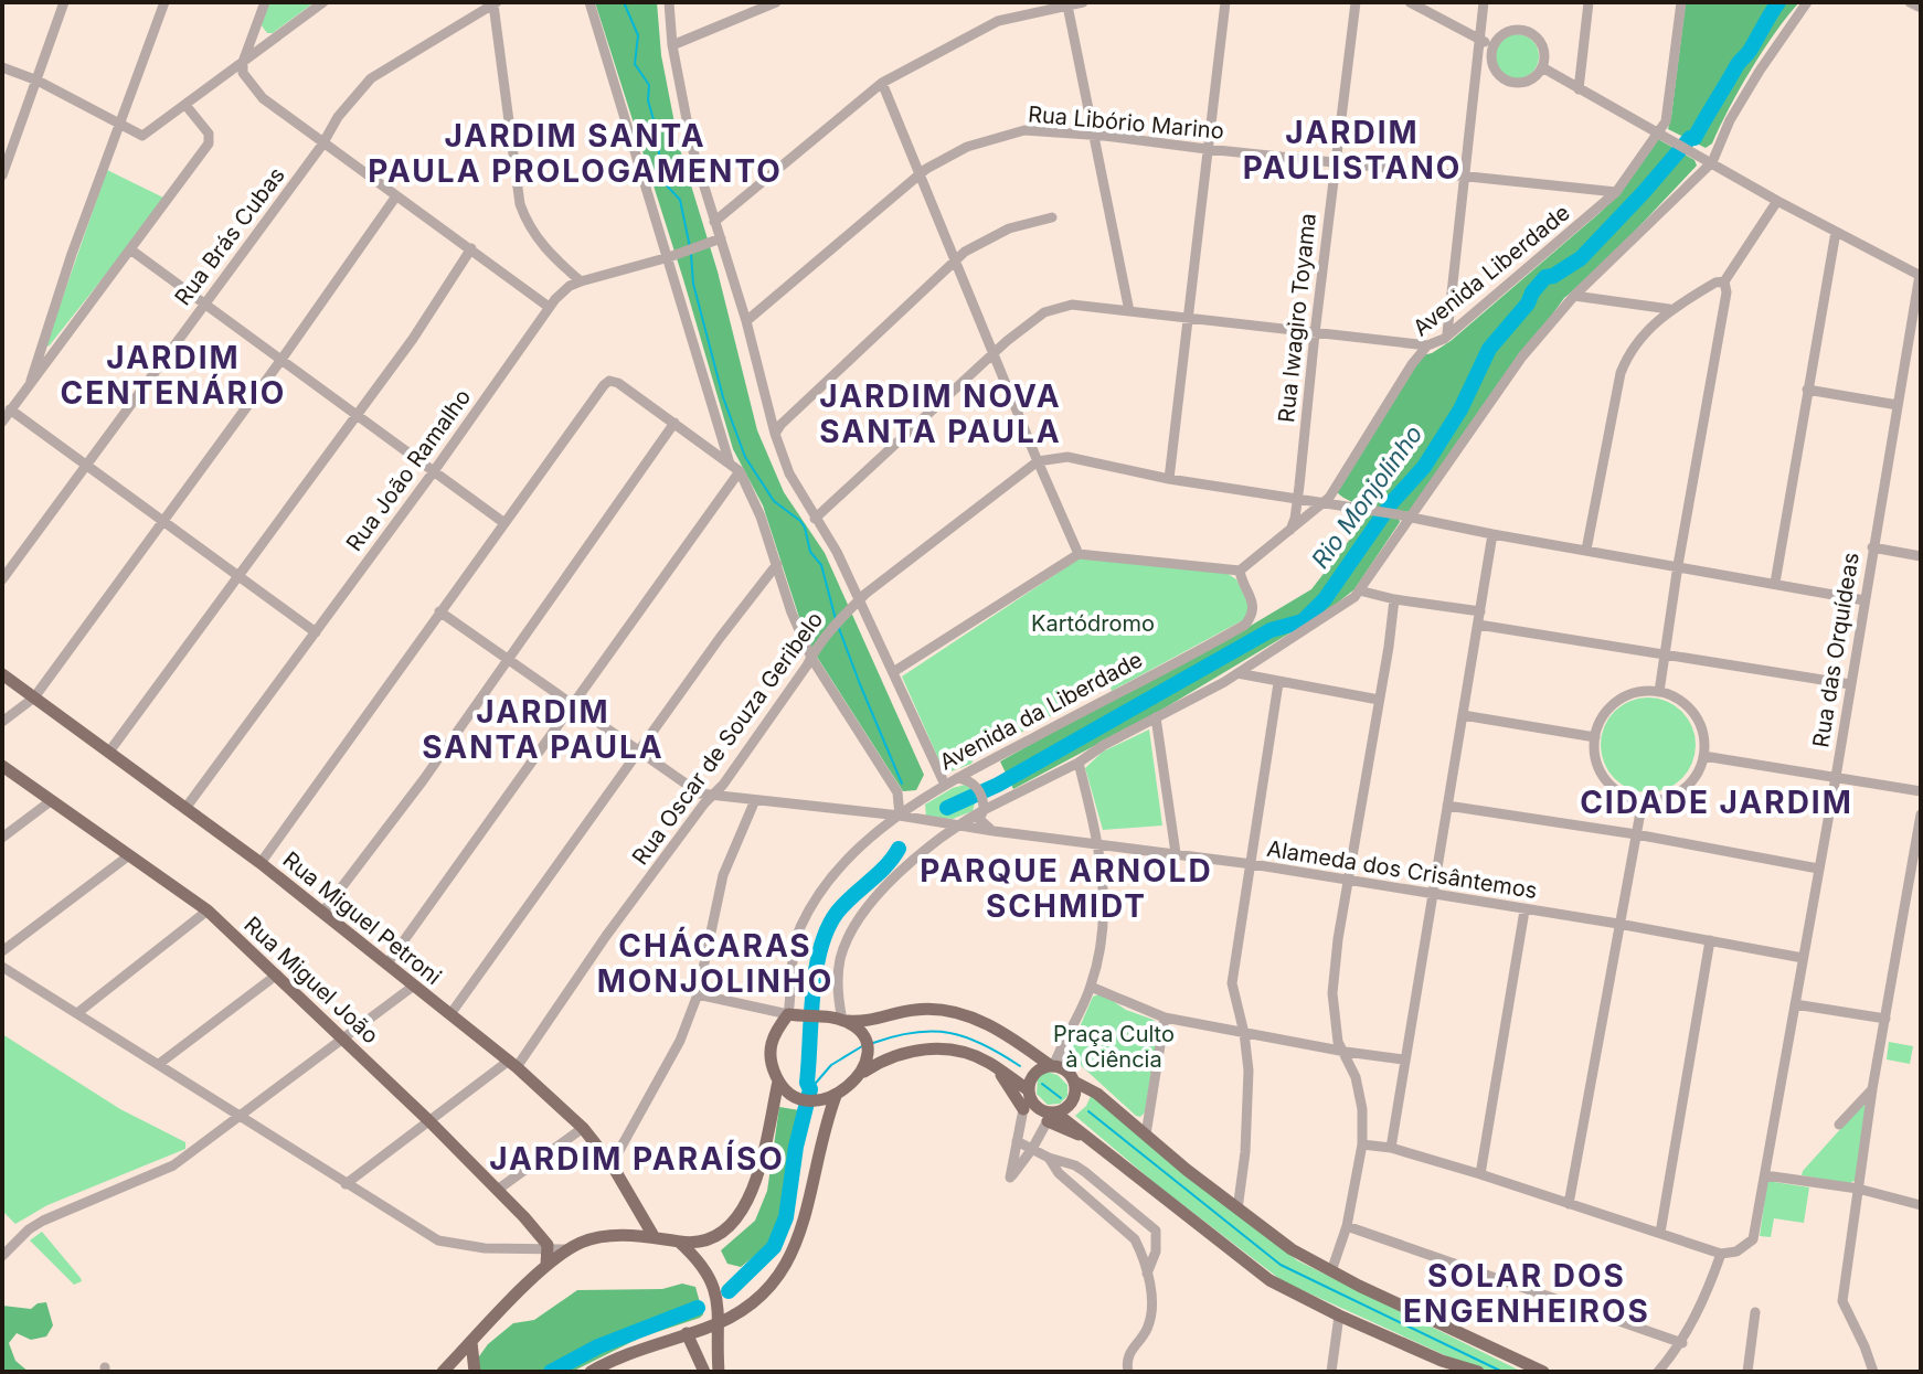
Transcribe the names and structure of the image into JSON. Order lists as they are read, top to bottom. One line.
{"streets":{"main road":["Rua Miguel Petroni","Rua Miguel João"],"street":["Rua Libório Marino","Rua Brás Cubas","Avenida Liberdade","Rua Iwagiro Toyama","Rua João Ramalho","Rua das Orquídeas","Avenida da Liberdade","Rua Oscar de Souza Geribelo","Alameda dos Crisântemos"]},"crossings":[["Rua Libório Marino","Avenida Liberdade"],["Rua Libório Marino","Rua Iwagiro Toyama"],["Avenida Liberdade","Rua Iwagiro Toyama"],["Avenida Liberdade","Avenida da Liberdade"],["Rua João Ramalho","Rua Miguel Petroni"],["Rua das Orquídeas","Alameda dos Crisântemos"],["Avenida da Liberdade","Alameda dos Crisântemos"],["Rua Oscar de Souza Geribelo","Alameda dos Crisântemos"],["Rua Oscar de Souza Geribelo","Rua Miguel Petroni"],["Rua Oscar de Souza Geribelo","Rua Miguel João"]],"districts":["JARDIM PAULISTANO","JARDIM SANTA PAULA PROLOGAMENTO","JARDIM CENTENÁRIO","JARDIM NOVA SANTA PAULA","JARDIM SANTA PAULA","CIDADE JARDIM","PARQUE ARNOLD SCHMIDT","CHÁCARAS MONJOLINHO","JARDIM PARAÍSO","SOLAR DOS ENGENHEIROS"],"water":["Rio Monjolinho"],"parks":["Kartódromo","Praça Culto à Ciência"]}
